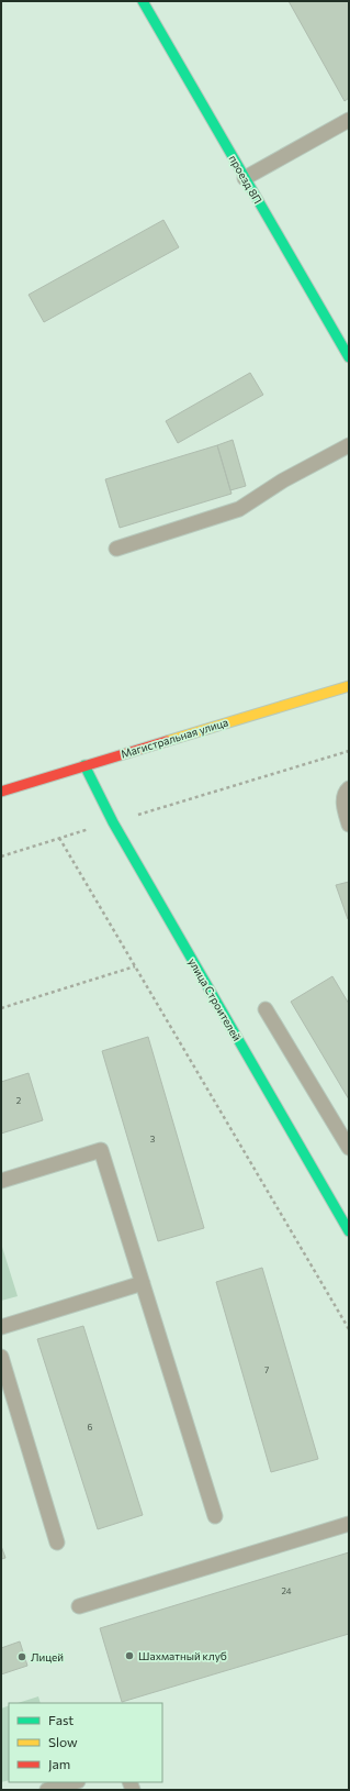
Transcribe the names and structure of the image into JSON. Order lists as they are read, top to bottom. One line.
{"streets":{"street":["проезд 8П","Магистральная улица","улица Строителей"]},"crossings":[["Магистральная улица","улица Строителей"]],"places":["Шахматный клуб","Лицей"],"house_numbers":["2","3","7","6","24"],"legend":["Fast","Slow","Jam"]}
